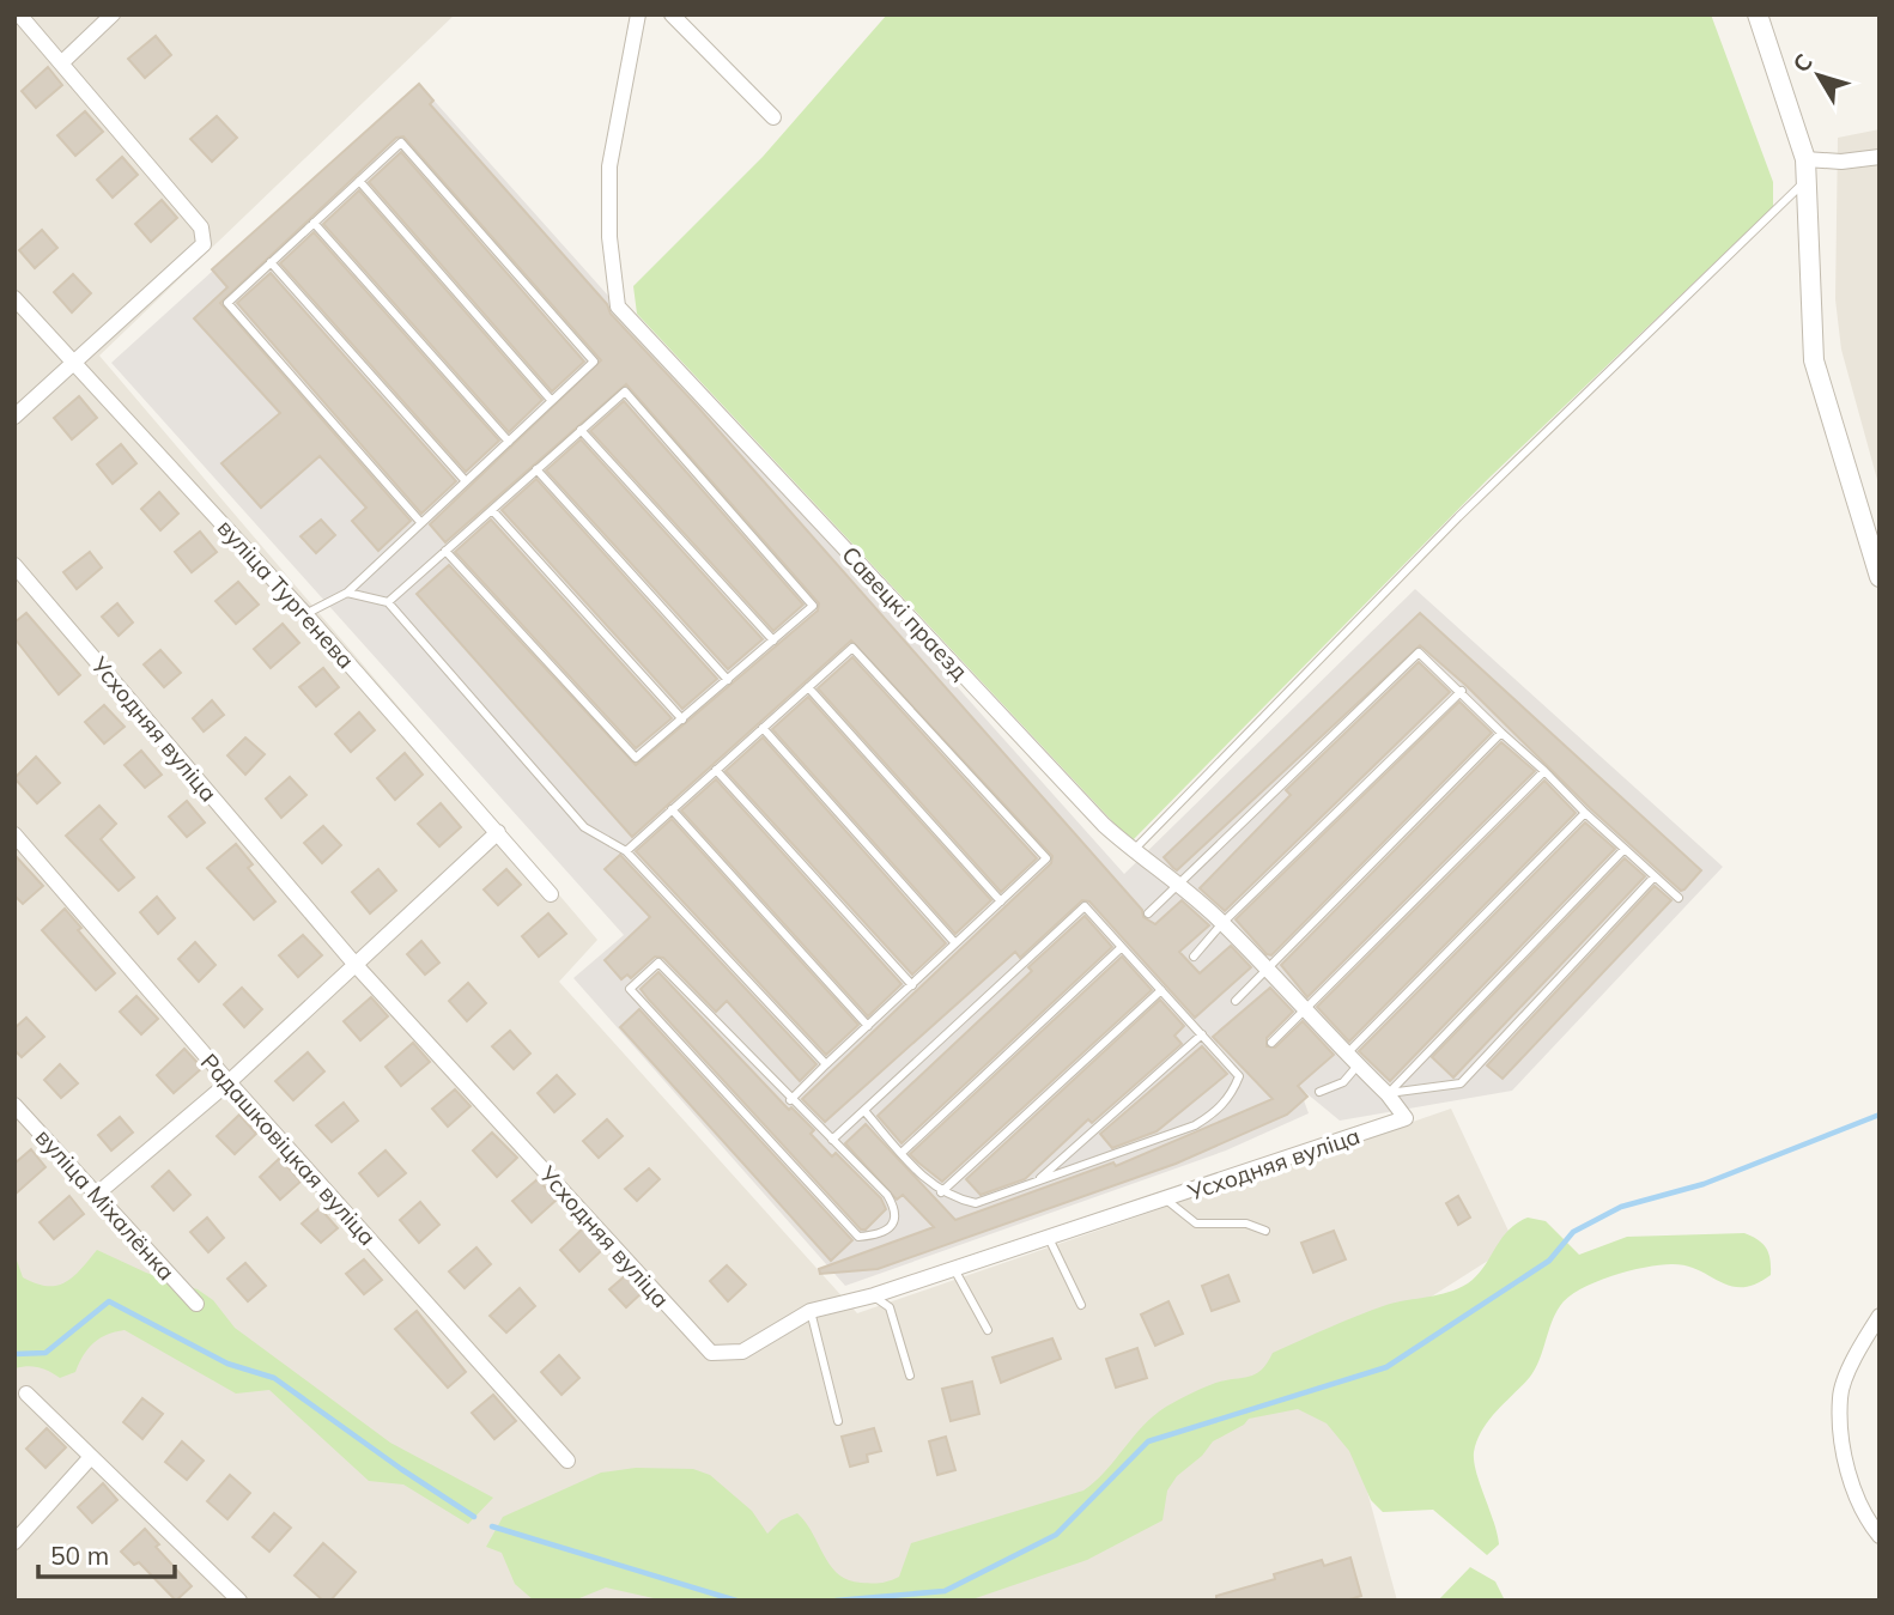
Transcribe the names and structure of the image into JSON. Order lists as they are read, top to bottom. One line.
{"streets":{"street":["вуліца Тургенева","Савецкі праезд","Усходняя вуліца","Радашковіцкая вуліца","вуліца Міхалёнка"]},"crossings":[["Савецкі праезд","Усходняя вуліца"]],"scale_bar":"50 m","north":"top left"}
